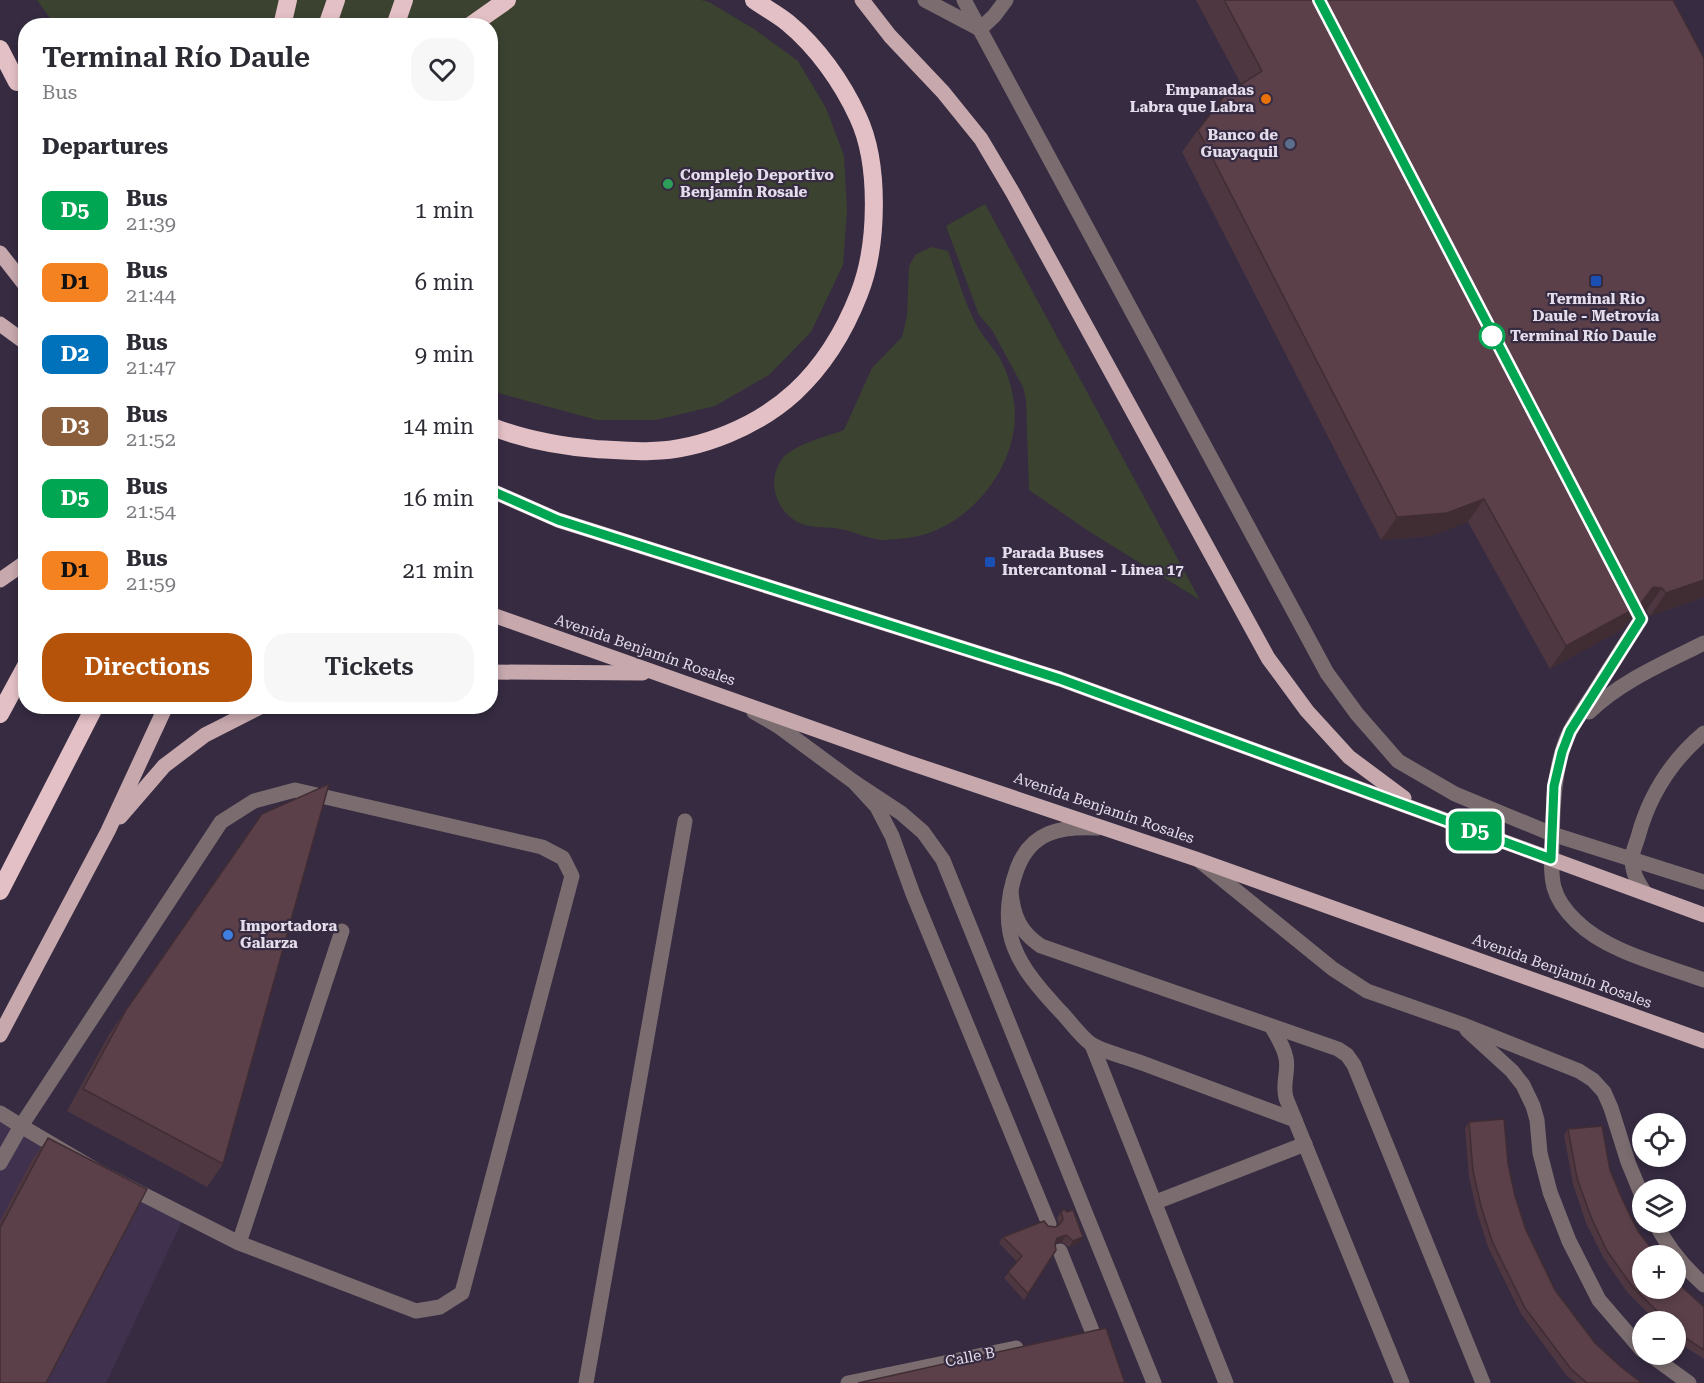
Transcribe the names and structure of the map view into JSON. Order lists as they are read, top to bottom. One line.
{"streets":{"main road":["Avenida Benjamín Rosales"],"lane":["Calle B"]},"places":{"other":["Empanadas Labra que Labra","Banco de Guayaquil","Complejo Deportivo Benjamín Rosale","Terminal Río Daule","Importadora Galarza"],"transit":["Terminal Rio Daule - Metrovía","Parada Buses Intercantonal - Linea 17"]},"lines":["bus line D5"],"page":{"on_map":"D5","heading":[["Terminal Río Daule","Bus"],"Departures"],"list":[{"mark":"D5","name":"Bus","note":"21:39","value":"1 min"},{"mark":"D1","name":"Bus","note":"21:44","value":"6 min"},{"mark":"D2","name":"Bus","note":"21:47","value":"9 min"},{"mark":"D3","name":"Bus","note":"21:52","value":"14 min"},{"mark":"D5","name":"Bus","note":"21:54","value":"16 min"},{"mark":"D1","name":"Bus","note":"21:59","value":"21 min"}],"buttons":["Directions","Tickets"],"map_buttons":["+","−"]}}
